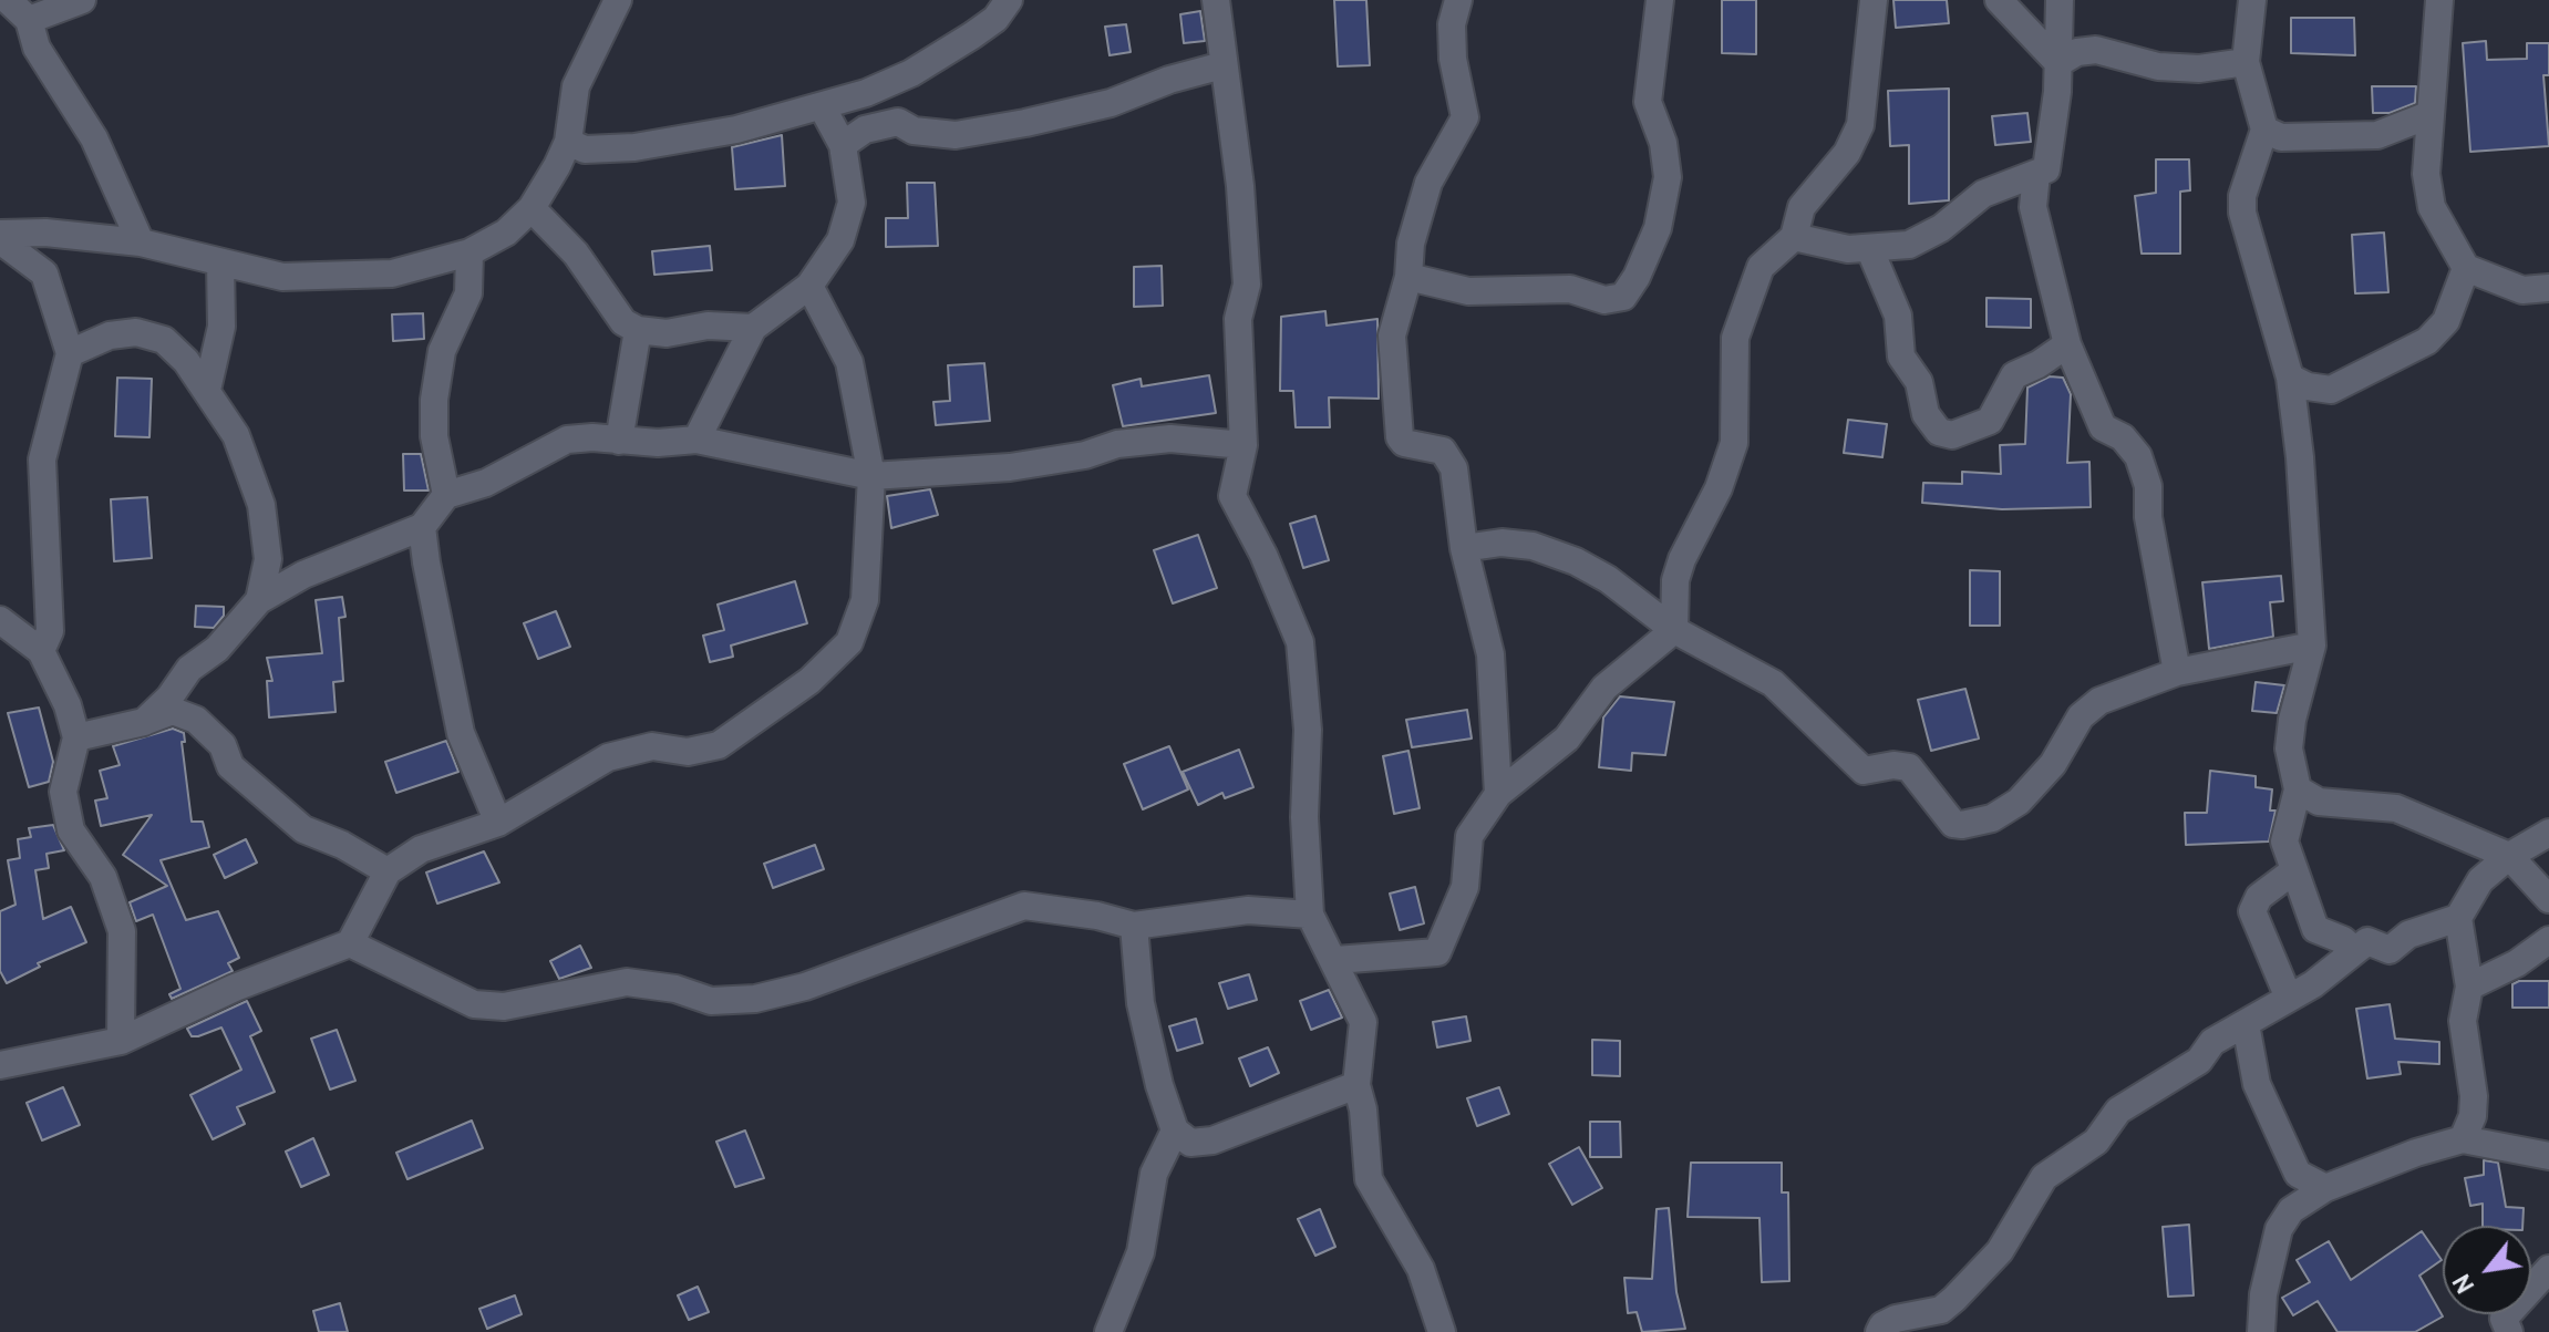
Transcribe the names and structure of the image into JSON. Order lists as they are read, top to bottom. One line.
{"north":"bottom left"}
